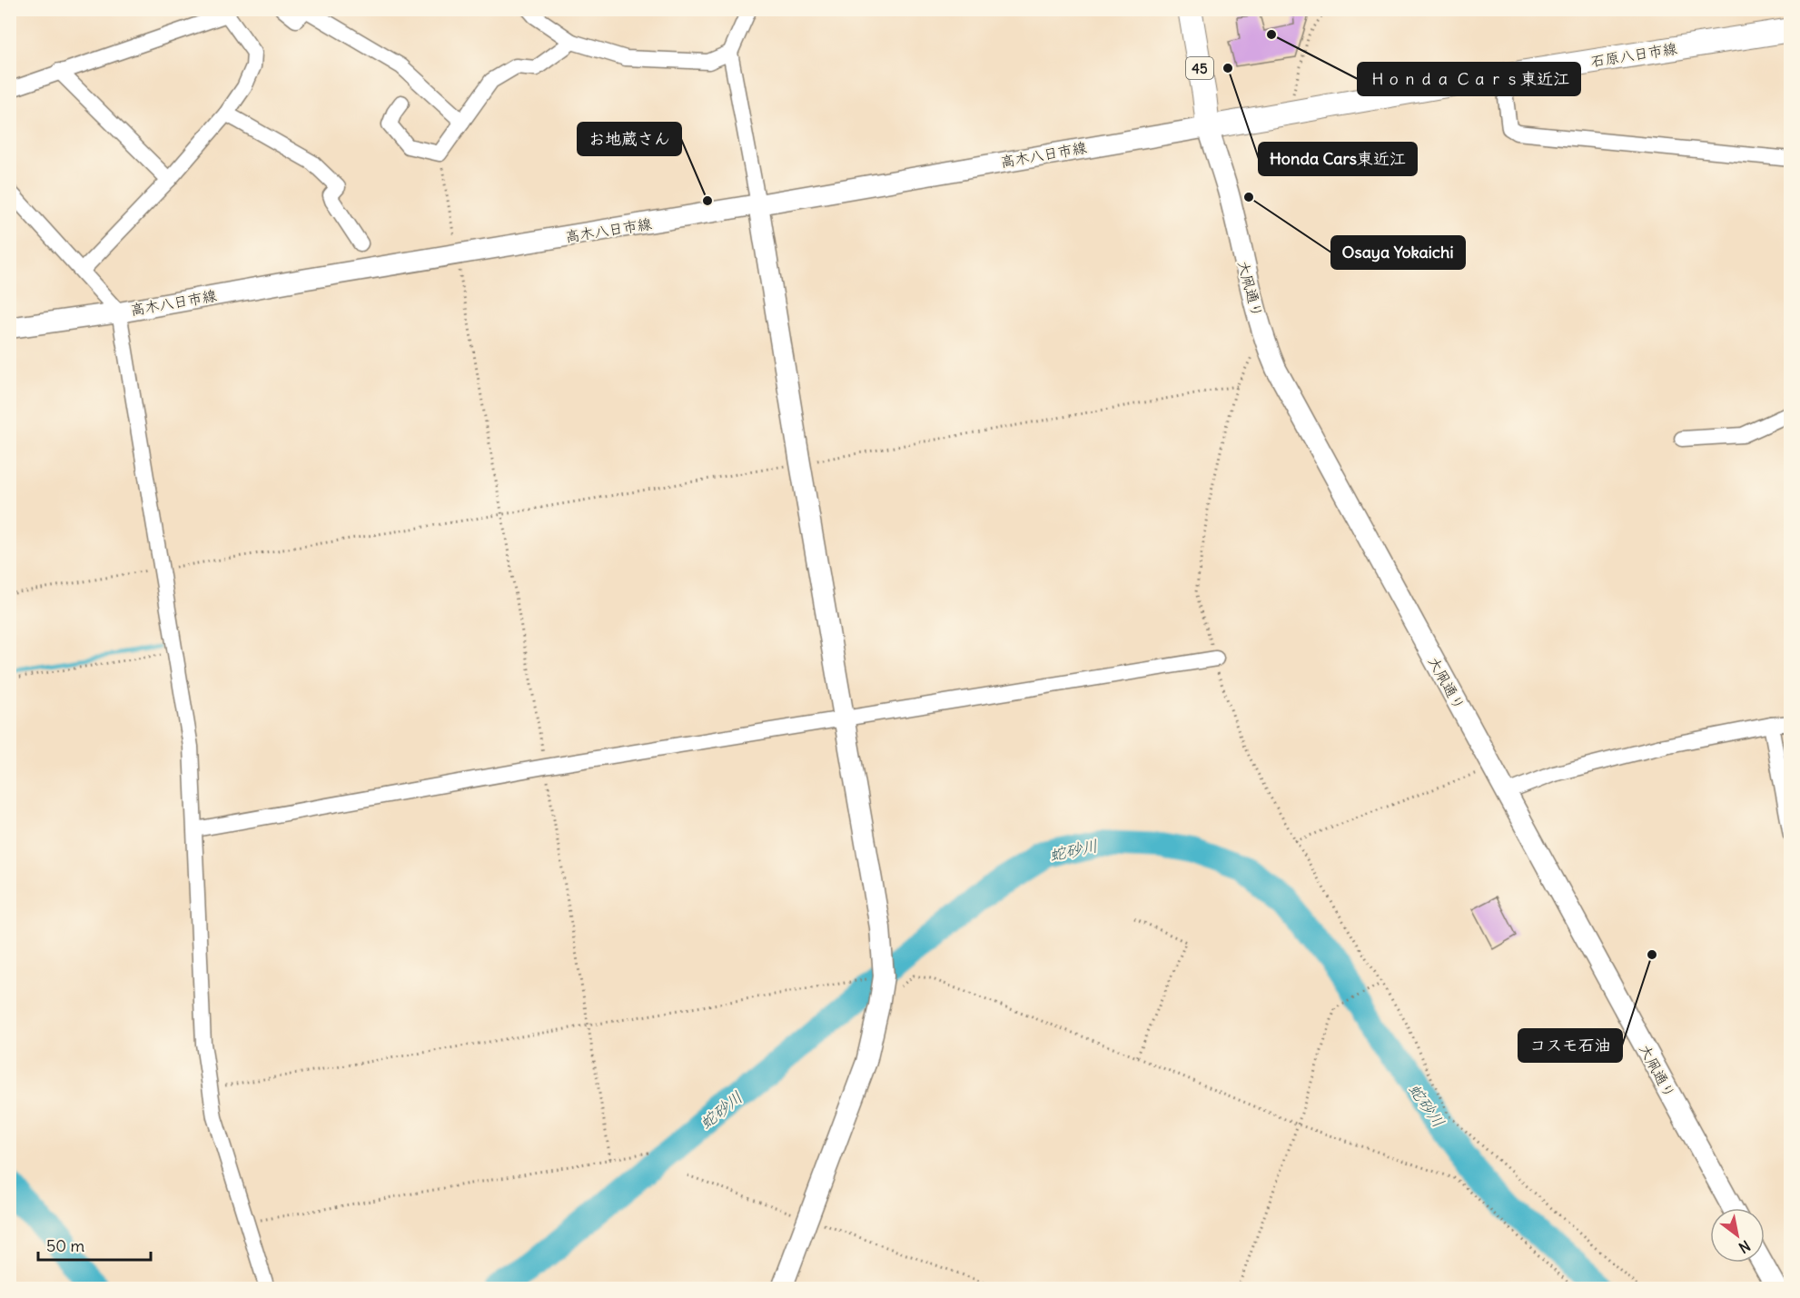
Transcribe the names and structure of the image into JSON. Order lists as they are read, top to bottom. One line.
{"streets":{"main road":["石原八日市線","45"],"street":["高木八日市線","大凧通り"]},"crossings":[["石原八日市線","45"],["石原八日市線","高木八日市線"],["石原八日市線","大凧通り"],["45","高木八日市線"],["45","大凧通り"],["高木八日市線","大凧通り"]],"water":["蛇砂川"],"places":["Ｈｏｎｄａ Ｃａｒｓ東近江","Honda Cars東近江","Osaya Yokaichi","お地蔵さん","コスモ石油"],"scale_bar":"50 m","north":"bottom right"}
